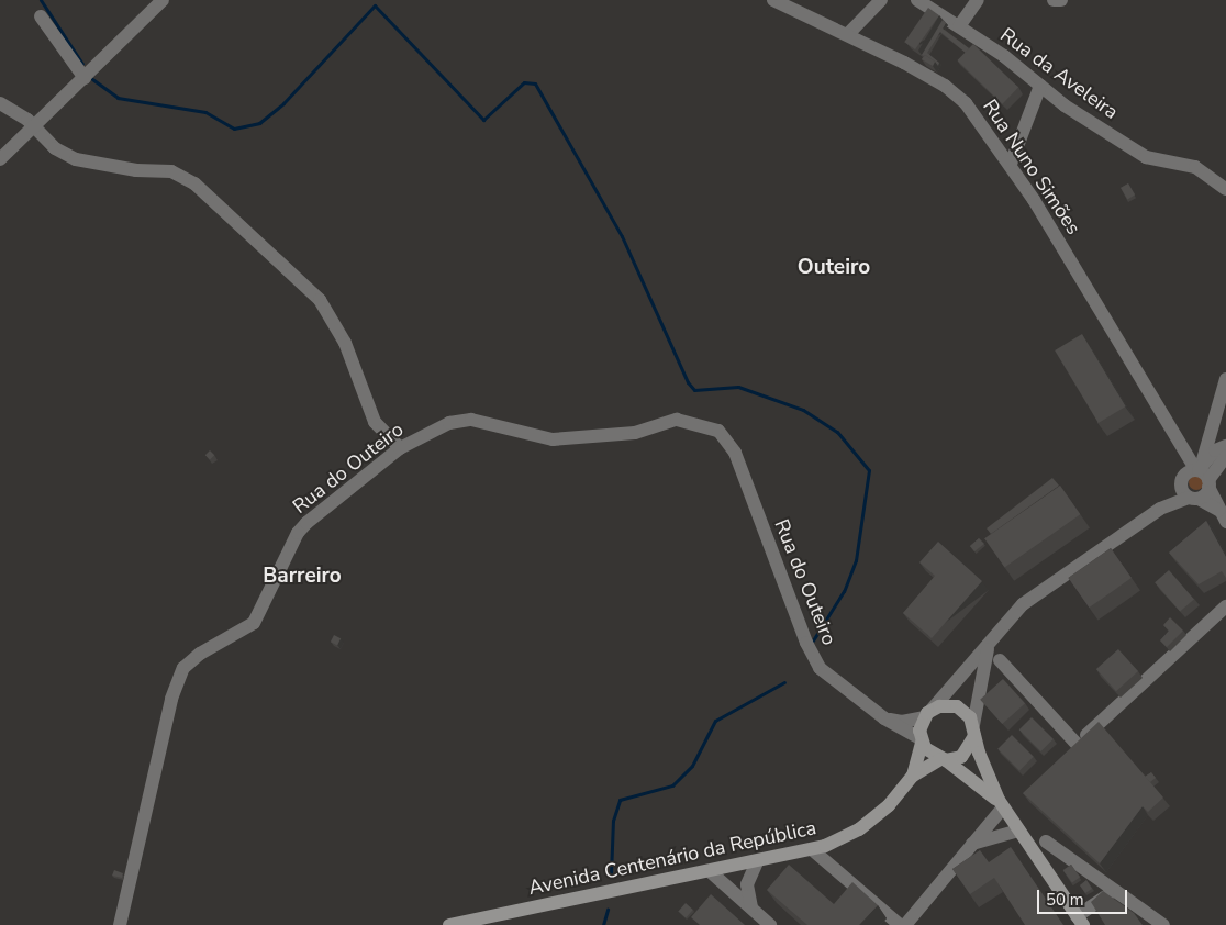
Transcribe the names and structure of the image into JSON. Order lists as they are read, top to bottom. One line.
{"streets":{"main road":["Avenida Centenário da República"],"street":["Rua da Aveleira","Rua Nuno Simões","Rua do Outeiro"]},"crossings":[["Rua do Outeiro","Avenida Centenário da República"]],"districts":["Outeiro","Barreiro"],"scale_bar":"50 m"}
